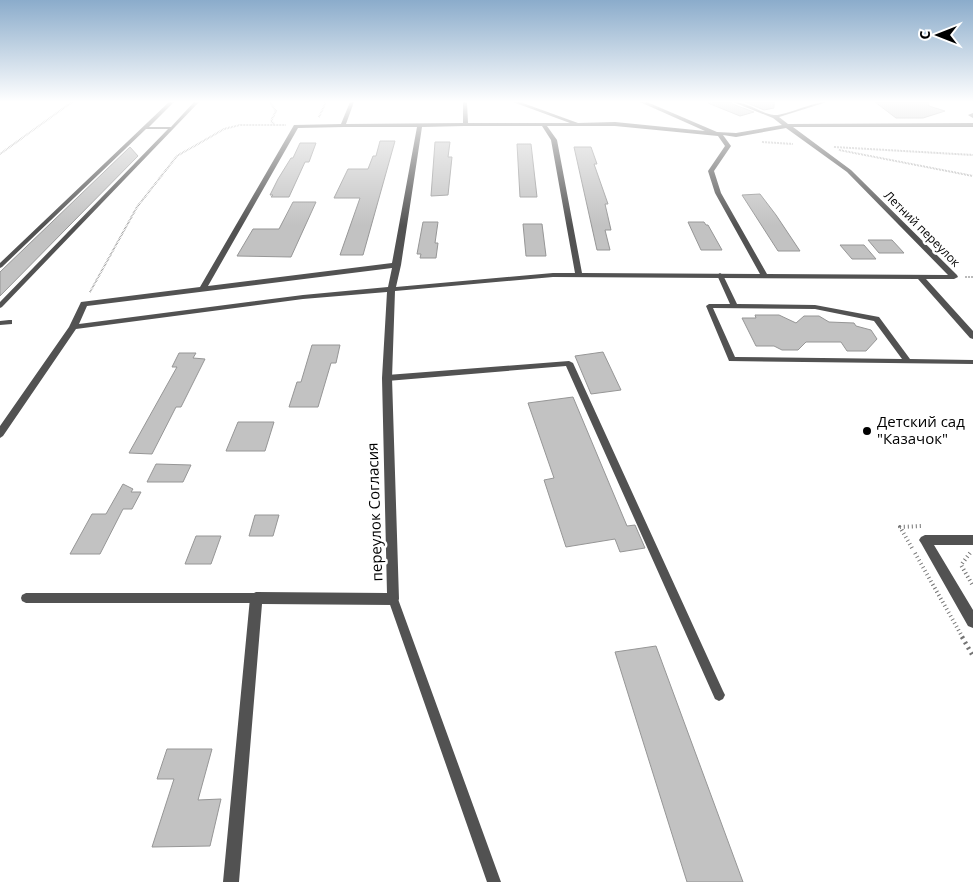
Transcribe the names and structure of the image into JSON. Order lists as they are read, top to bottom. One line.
{"streets":{"street":["Летний переулок","переулок Согласия"]},"places":["Детский сад \"Казачок\""],"north":"left"}
